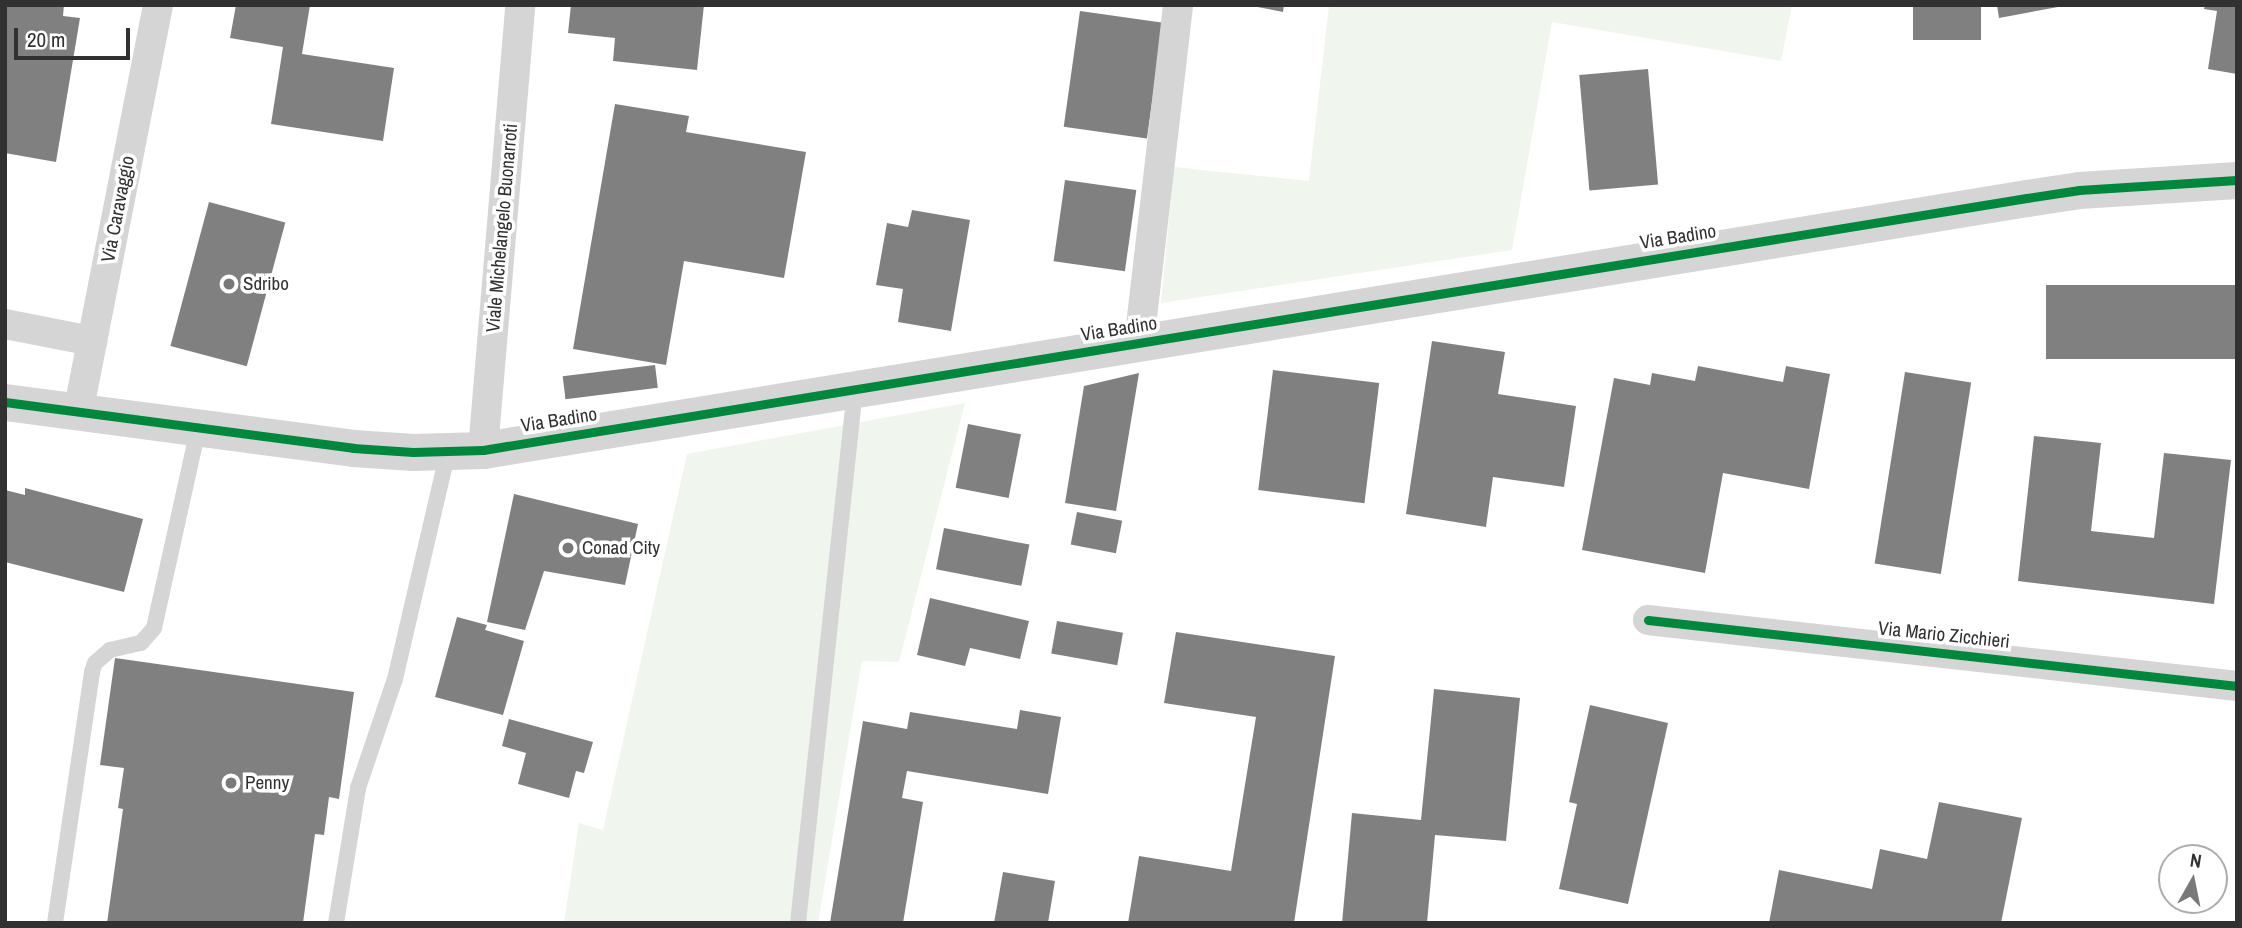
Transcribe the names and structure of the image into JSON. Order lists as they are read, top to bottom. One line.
{"streets":{"street":["Via Caravaggio","Viale Michelangelo Buonarroti","Via Badino","Via Mario Zicchieri"]},"crossings":[["Via Caravaggio","Via Badino"],["Viale Michelangelo Buonarroti","Via Badino"]],"places":["Sdribo","Conad City","Penny"],"scale_bar":"20 m","north":"top"}
